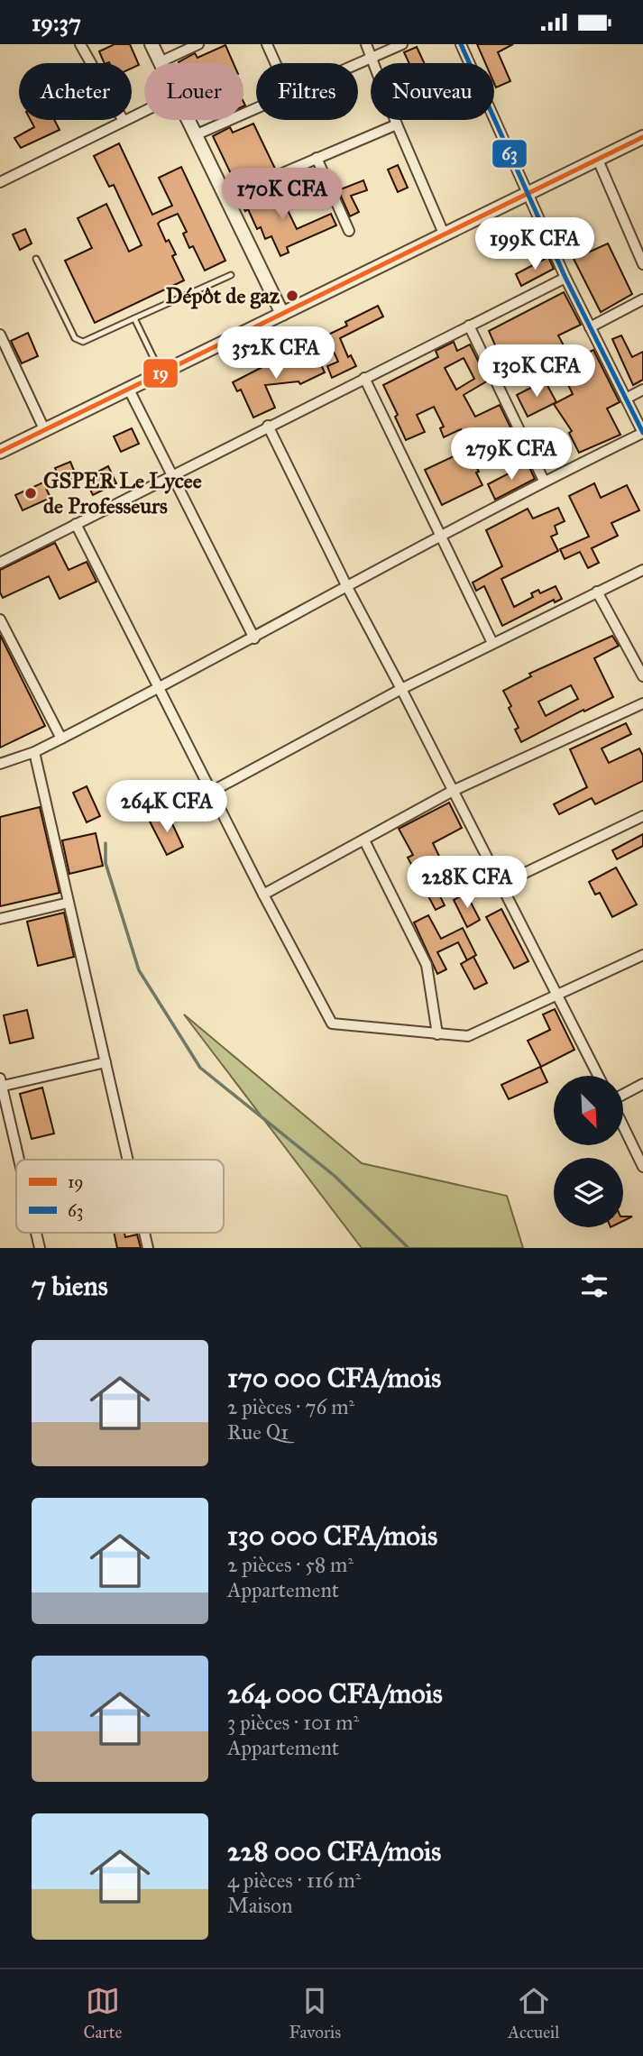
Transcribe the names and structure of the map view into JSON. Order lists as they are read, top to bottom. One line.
{"places":["Dépôt de gaz","GSPER Le Lycee de Professeurs"],"lines":["transit line 63","transit line 19"],"legend":["19","63"],"north":"bottom right","page":{"status":"19:37","chip":["Acheter","Louer","Filtres","Nouveau"],"price":["170K CFA","199K CFA","352K CFA","130K CFA","279K CFA","264K CFA","228K CFA"],"heading":"7 biens","list":[{"name":"170 000 CFA/mois","note":"2 pièces · 76 m² · Rue Q1"},{"name":"130 000 CFA/mois","note":"2 pièces · 58 m² · Appartement"},{"name":"264 000 CFA/mois","note":"3 pièces · 101 m² · Appartement"},{"name":"228 000 CFA/mois","note":"4 pièces · 116 m² · Maison"}],"tabs":["Carte","Favoris","Accueil"]}}
